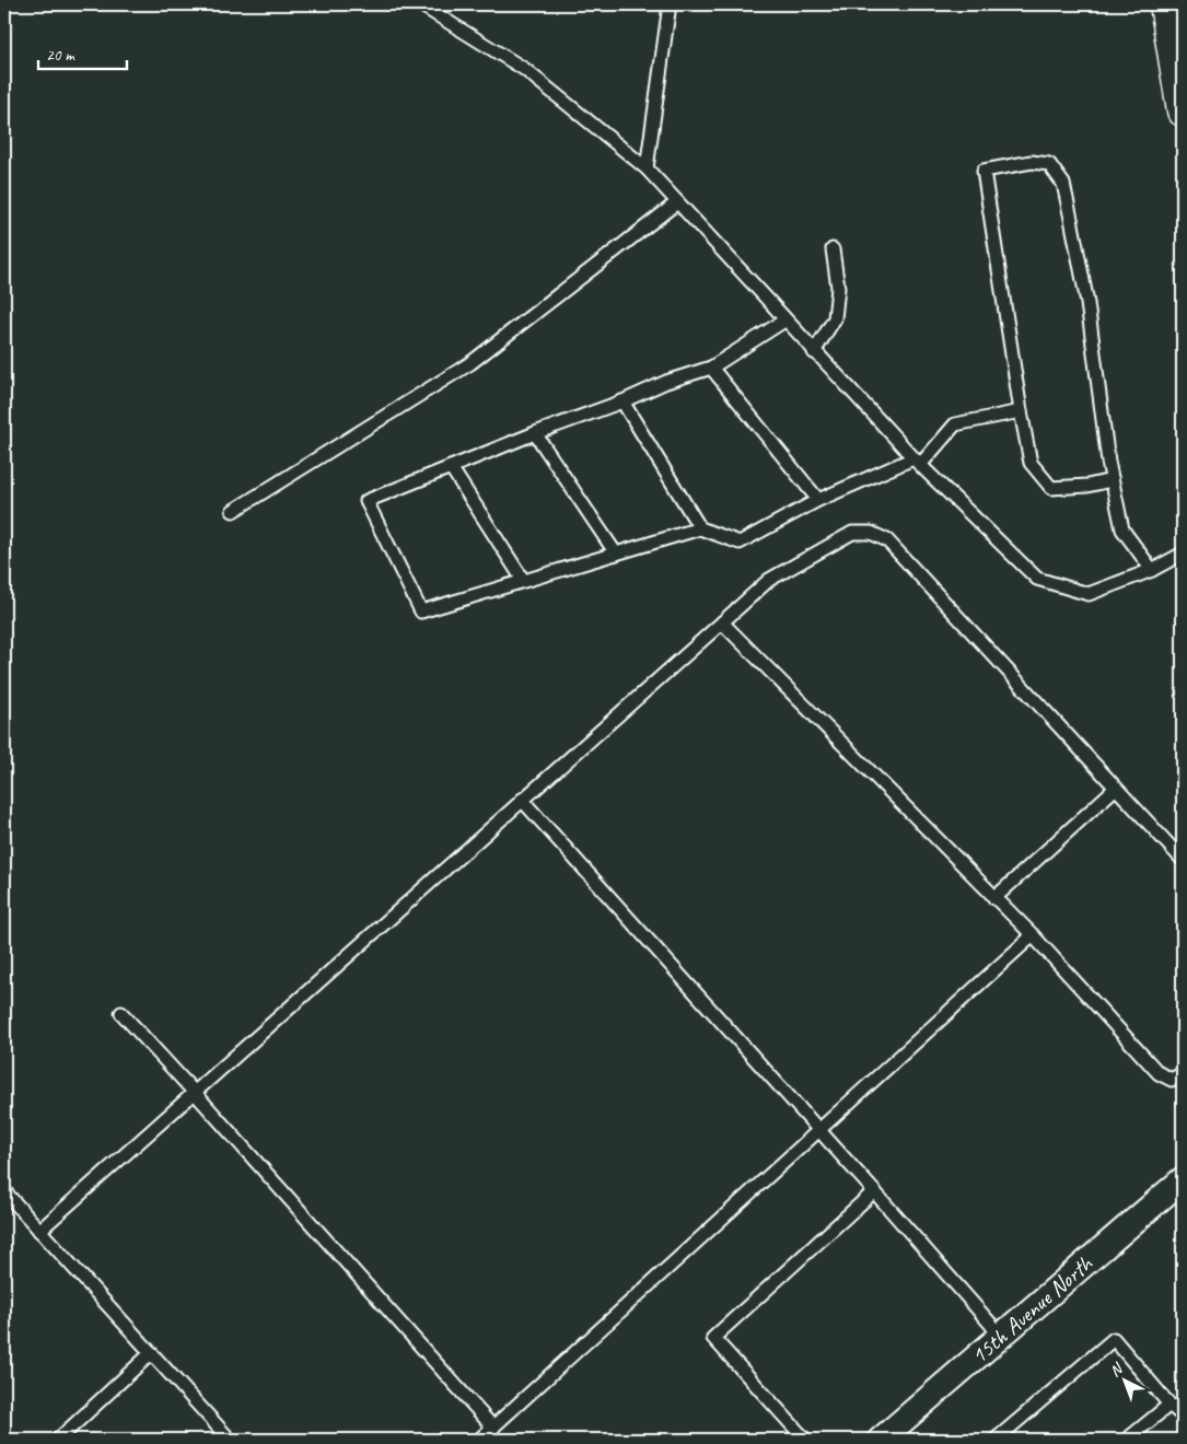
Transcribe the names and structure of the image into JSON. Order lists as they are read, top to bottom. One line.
{"streets":{"street":["15th Avenue North"]},"scale_bar":"20 m","north":"top left"}
